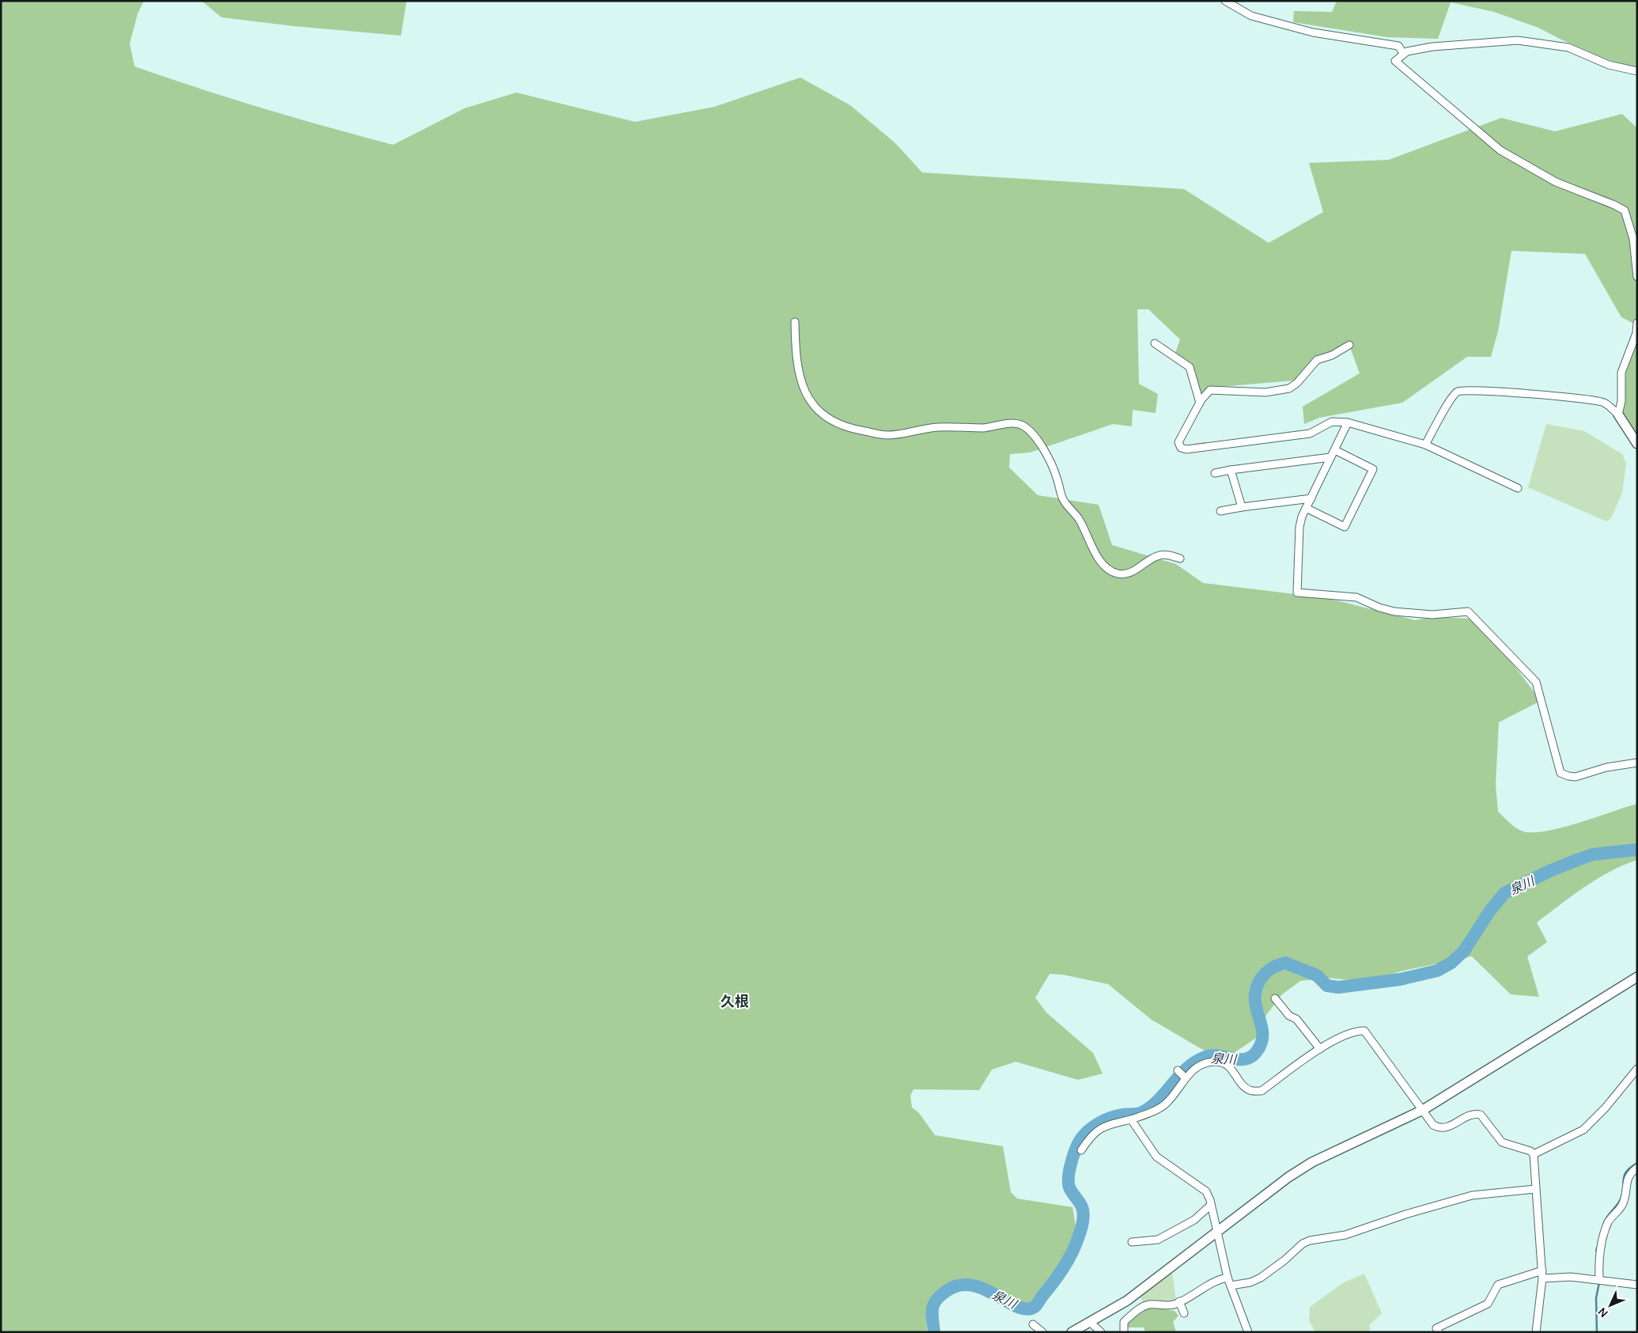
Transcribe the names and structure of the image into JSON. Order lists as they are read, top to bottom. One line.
{"districts":["久根"],"water":["泉川"],"north":"bottom left"}
